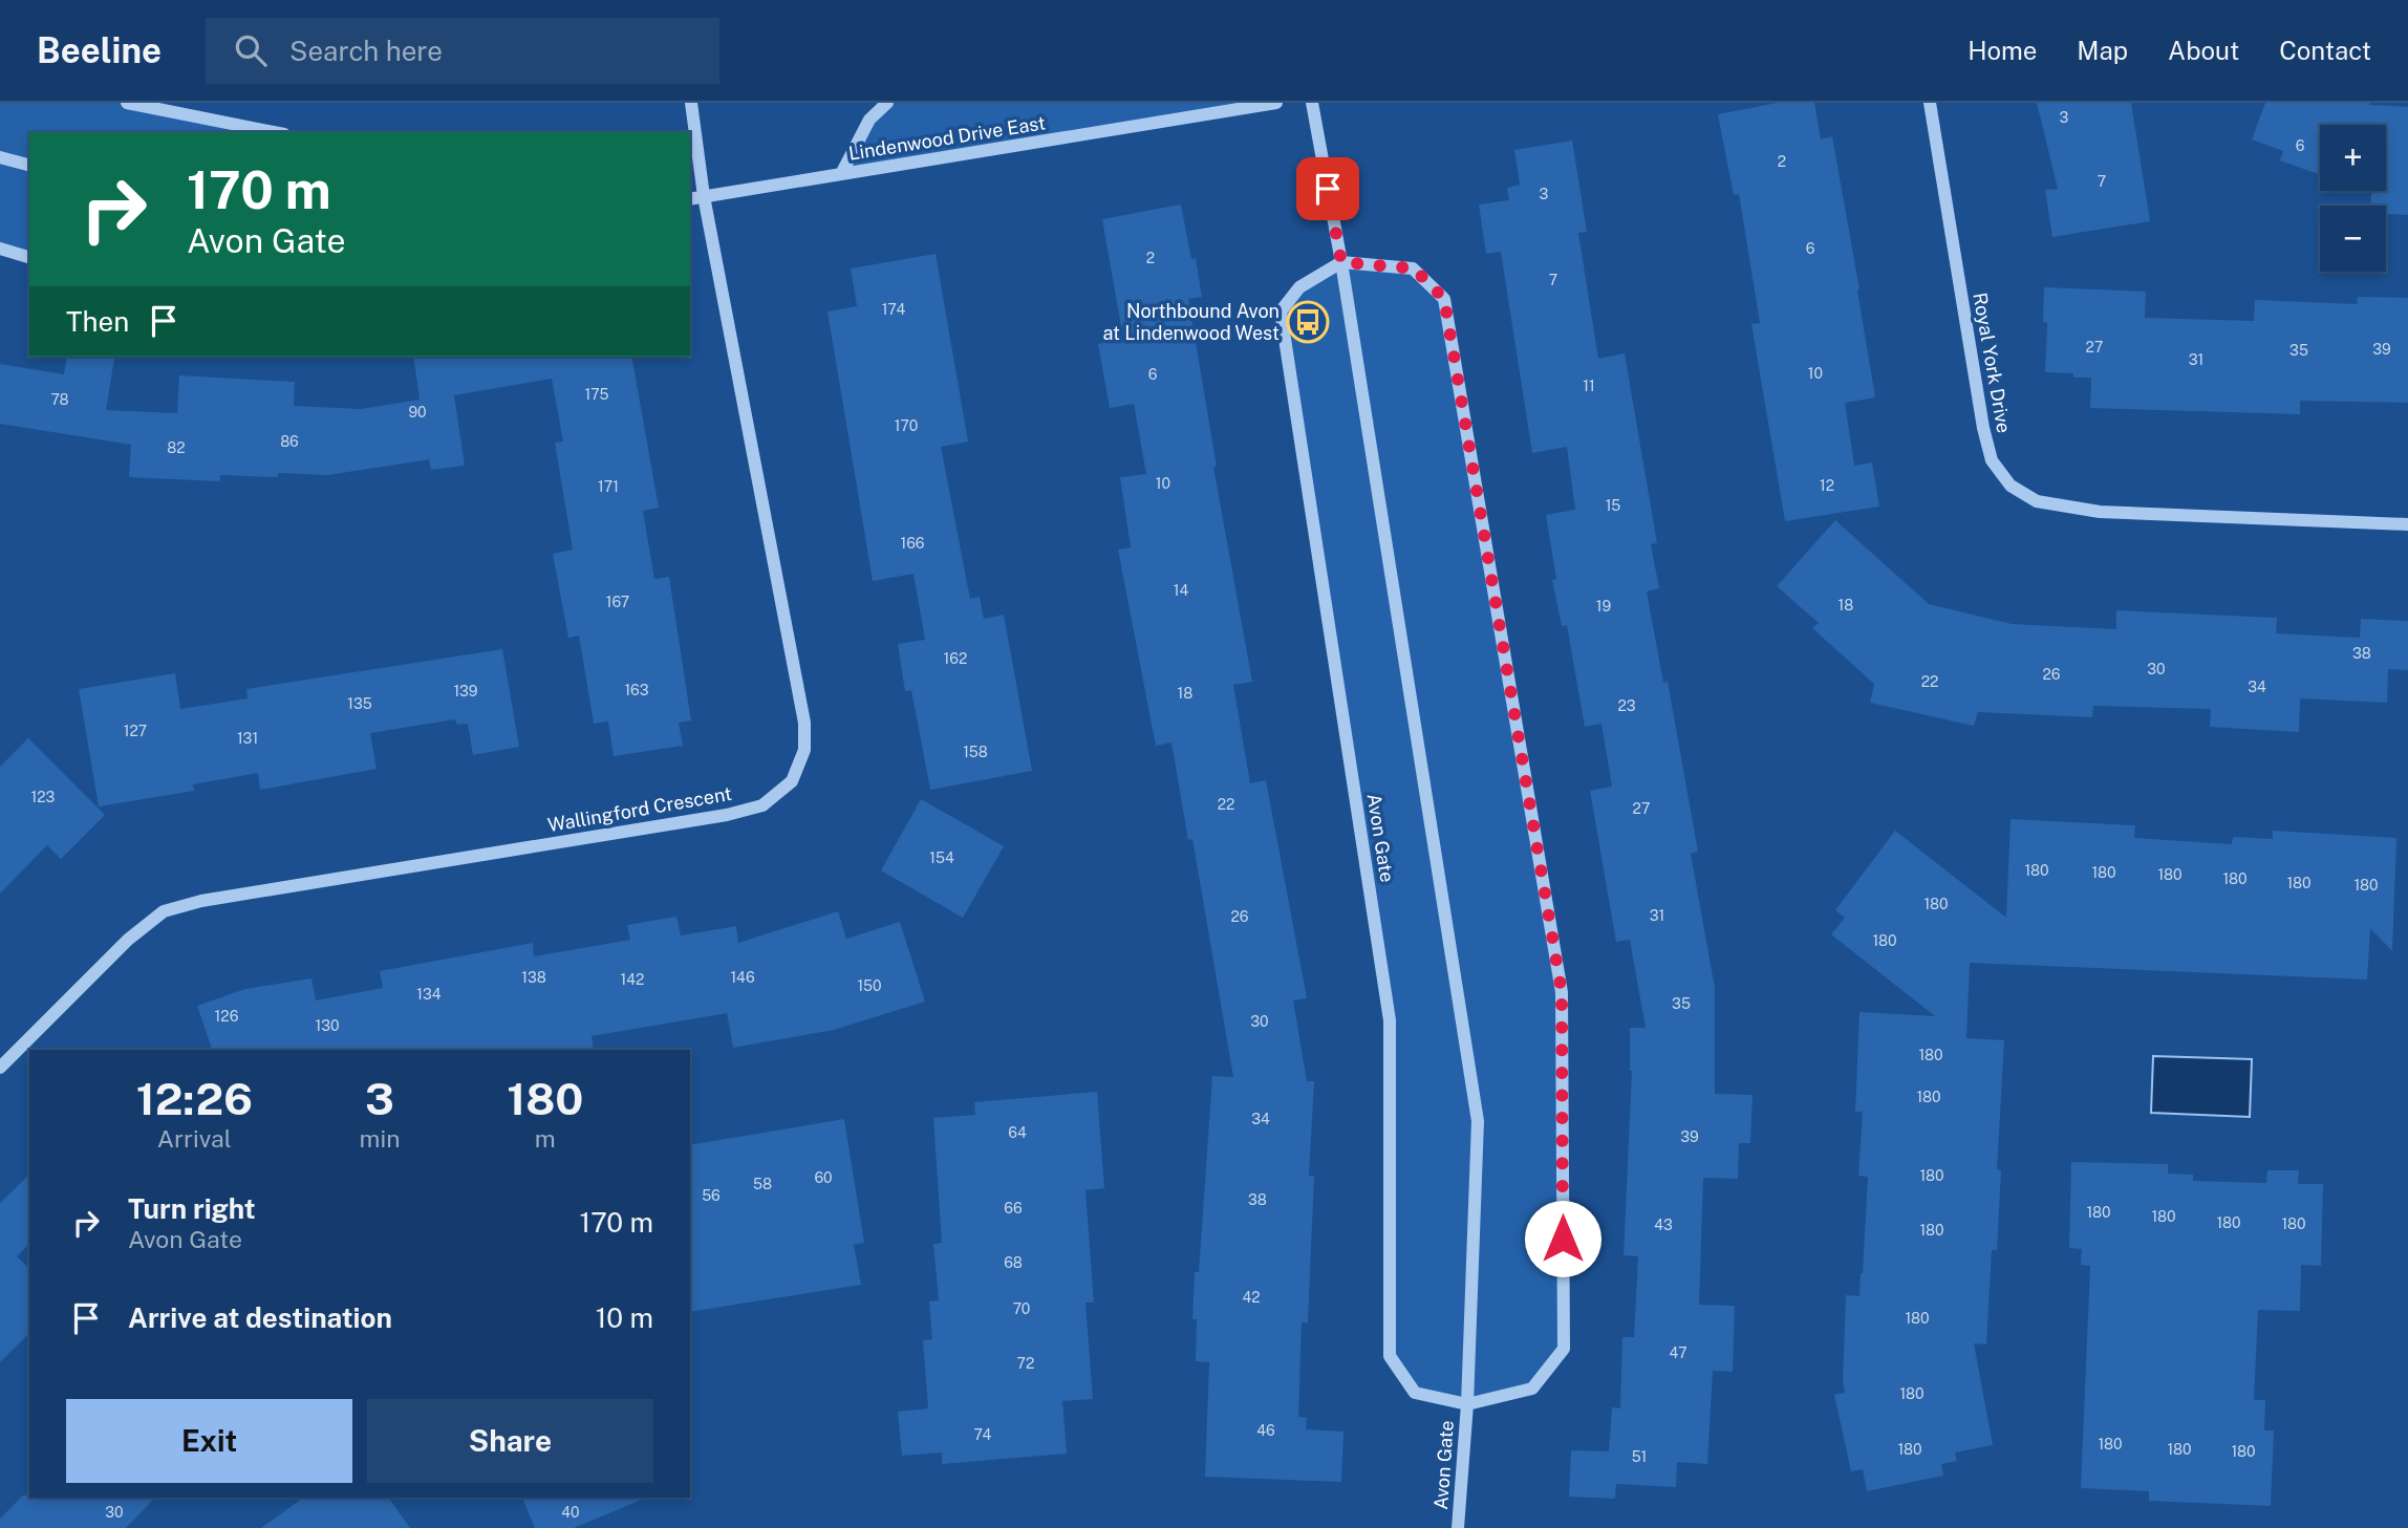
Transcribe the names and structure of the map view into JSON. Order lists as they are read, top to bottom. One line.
{"streets":{"street":["Lindenwood Drive East","Royal York Drive","Wallingford Crescent","Avon Gate"]},"crossings":[["Lindenwood Drive East","Wallingford Crescent"]],"places":{"bus stop":["Northbound Avon at Lindenwood West"]},"house_numbers":["3","6","2","7","3","6","2","7","174","27","39","35","31","10","6","11","175","78","90","170","86","82","10","12","171","15","166","14","167","18","19","38","162","30","26","22","34","163","139","18","135","23","127","131","158","123","22","27","154","180","180","180","180","180","180","180","31","26","180","138","146","142","150","134","35","126","30","130","180","180","34","64","39","180","60","58","56","38","66","180","180","180","180","43","180","68","42","70","180","47","72","180","46","74","180","180","180","180","51","30","40"],"page":{"header":"Beeline","search":"Search here","nav":["Home","Map","About","Contact"],"map_buttons":["+","−"],"turn":["170 m","Avon Gate"],"then":"Then","eta":["12:26","Arrival","3","min","180","m"],"list":[{"name":"Turn right","note":"Avon Gate","value":"170 m"},{"name":"Arrive at destination","value":"10 m"}],"buttons":["Exit","Share"]}}
